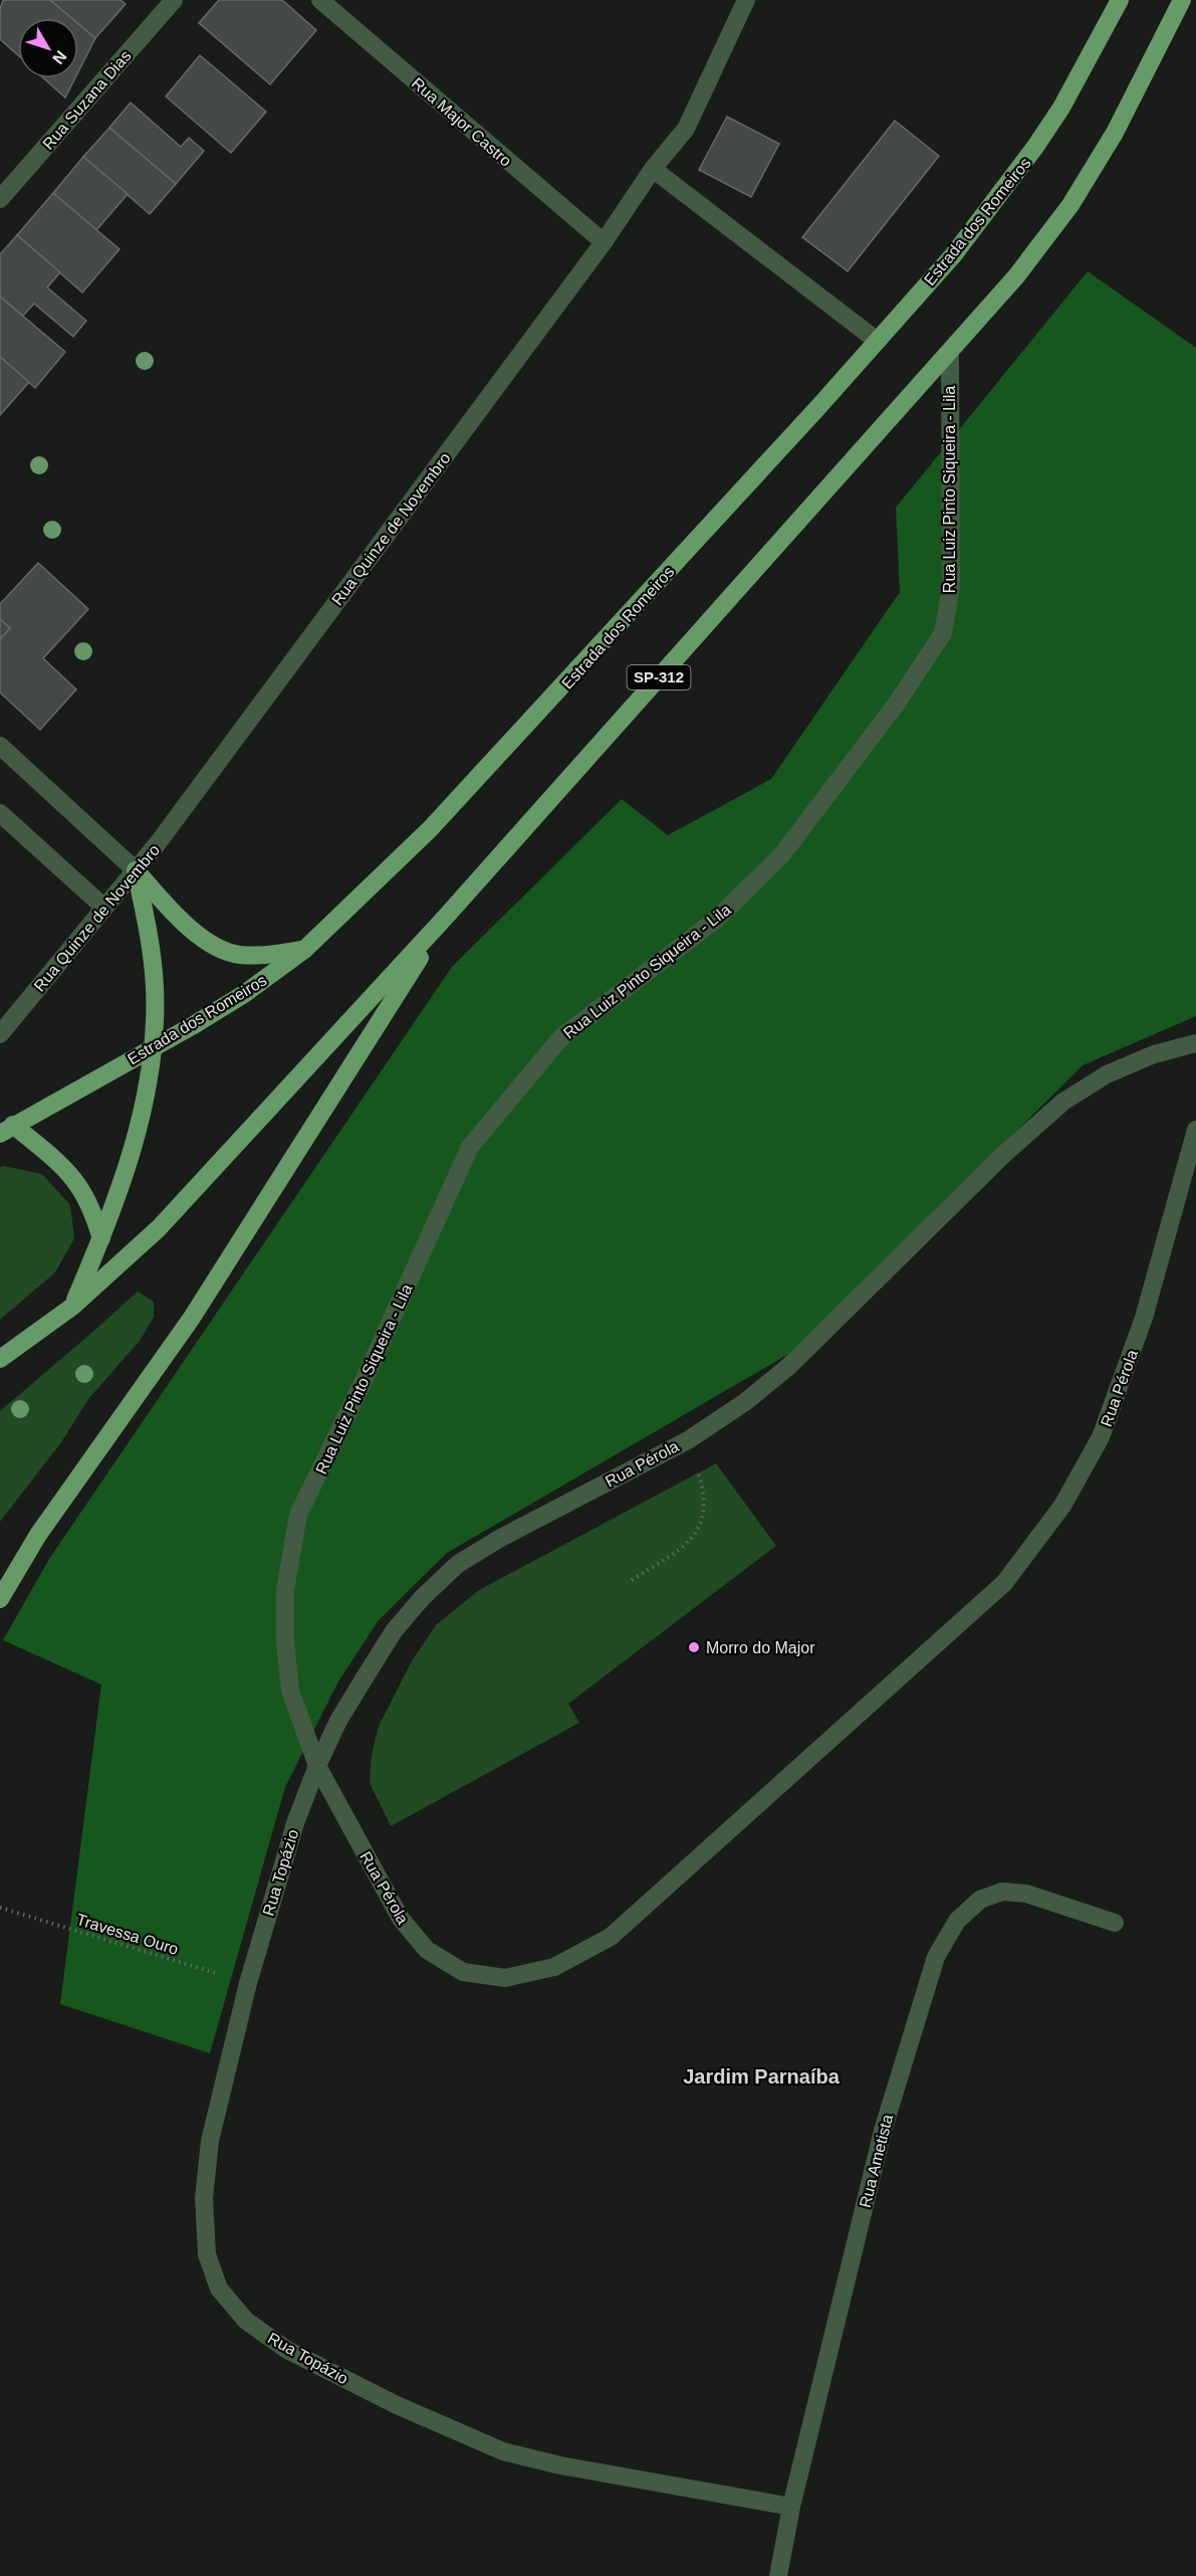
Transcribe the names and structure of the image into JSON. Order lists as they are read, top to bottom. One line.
{"streets":{"main road":["Estrada dos Romeiros","SP-312"],"street":["Rua Suzana Dias","Rua Major Castro","Rua Luiz Pinto Siqueira - Lila","Rua Quinze de Novembro","Rua Pérola","Rua Topázio","Rua Ametista"],"path":["Travessa Ouro"]},"crossings":[["Rua Major Castro","Rua Quinze de Novembro"],["Rua Luiz Pinto Siqueira - Lila","SP-312"],["Rua Luiz Pinto Siqueira - Lila","Rua Pérola"],["Rua Luiz Pinto Siqueira - Lila","Rua Topázio"],["Rua Pérola","Rua Topázio"],["Rua Topázio","Travessa Ouro"],["Rua Topázio","Rua Ametista"]],"districts":["Jardim Parnaíba"],"places":["Morro do Major"],"north":"bottom right"}
